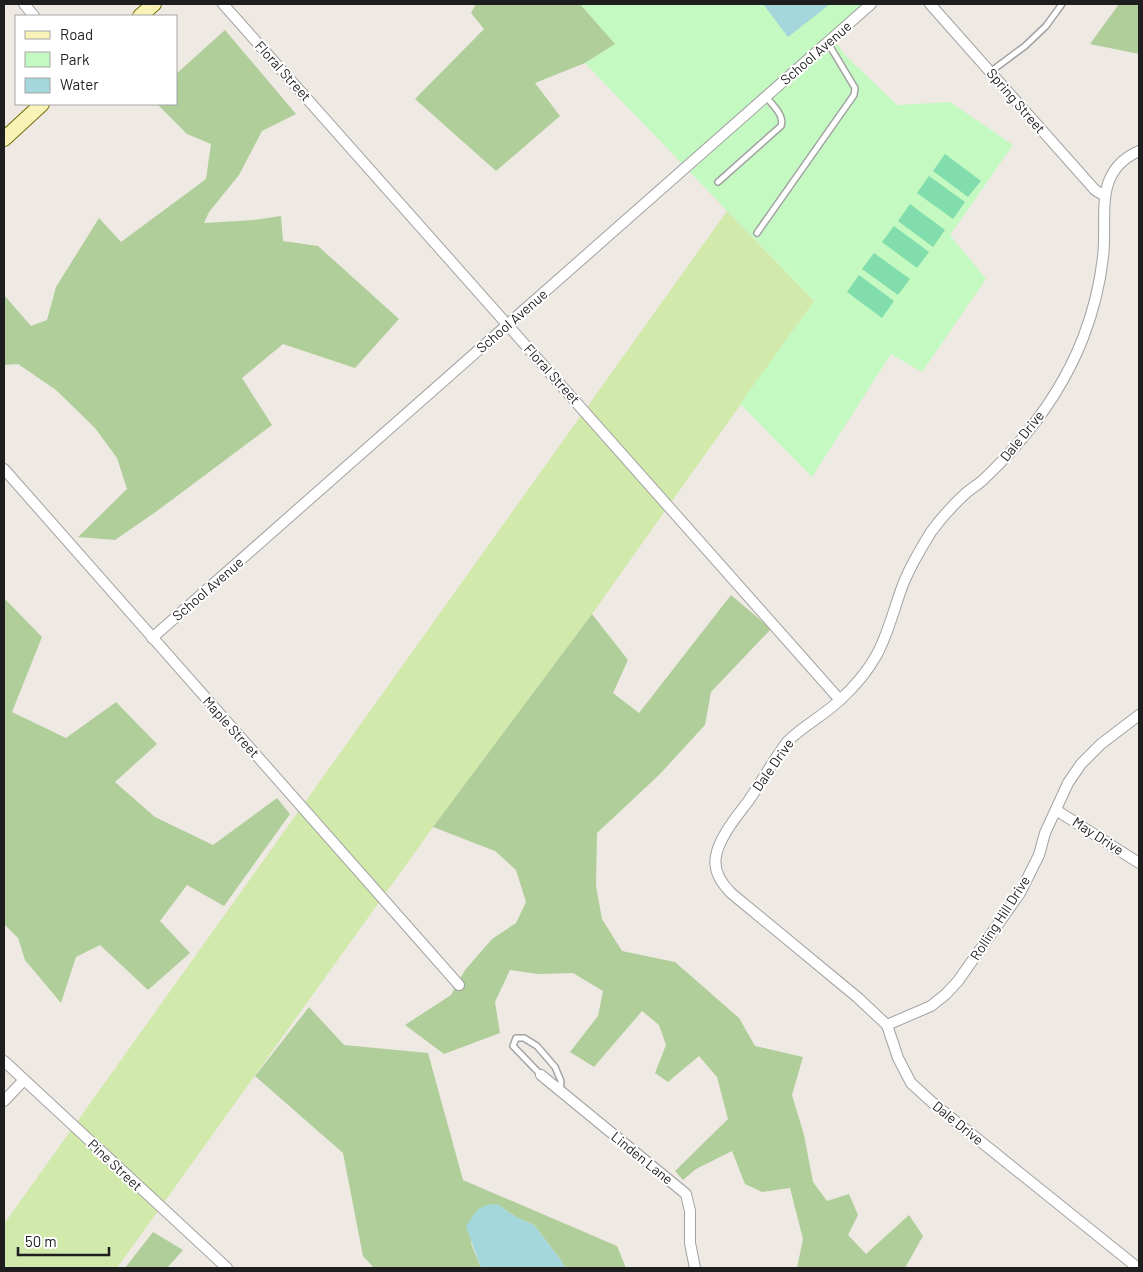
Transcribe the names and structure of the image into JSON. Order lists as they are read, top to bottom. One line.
{"streets":{"street":["School Avenue","Floral Street","Spring Street","Dale Drive","Maple Street","May Drive","Rolling Hill Drive","Linden Lane","Pine Street"]},"crossings":[["School Avenue","Floral Street"],["School Avenue","Maple Street"],["Floral Street","Dale Drive"],["Spring Street","Dale Drive"],["Dale Drive","Rolling Hill Drive"],["May Drive","Rolling Hill Drive"]],"legend":["Road","Park","Water"],"scale_bar":"50 m"}
